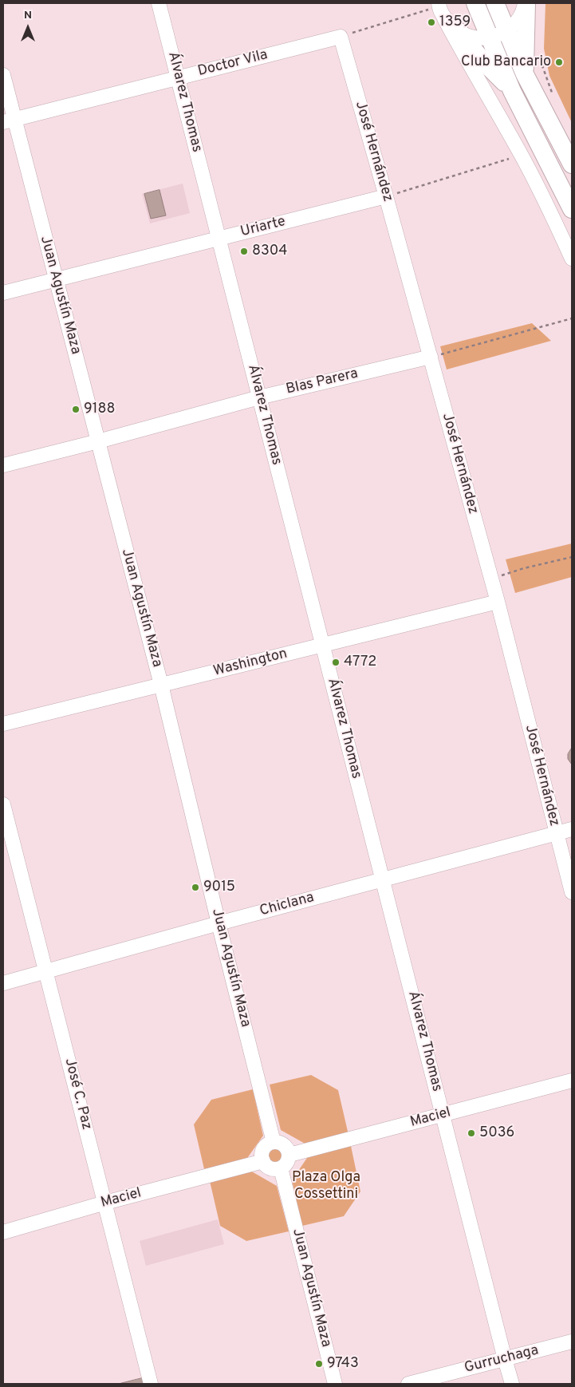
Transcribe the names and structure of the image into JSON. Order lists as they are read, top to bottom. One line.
{"streets":{"street":["Doctor Vila","Álvarez Thomas","José Hernández","Uriarte","Juan Agustín Maza","Blas Parera","Washington","Chiclana","José C. Paz","Maciel","Gurruchaga"]},"crossings":[["Doctor Vila","Álvarez Thomas"],["Doctor Vila","José Hernández"],["Doctor Vila","Juan Agustín Maza"],["Álvarez Thomas","Uriarte"],["Álvarez Thomas","Blas Parera"],["Álvarez Thomas","Washington"],["Álvarez Thomas","Chiclana"],["Álvarez Thomas","Maciel"],["Álvarez Thomas","Gurruchaga"],["José Hernández","Uriarte"],["José Hernández","Blas Parera"],["José Hernández","Washington"],["José Hernández","Chiclana"],["Uriarte","Juan Agustín Maza"],["Juan Agustín Maza","Blas Parera"],["Juan Agustín Maza","Washington"],["Juan Agustín Maza","Chiclana"],["Juan Agustín Maza","Maciel"],["Chiclana","José C. Paz"],["José C. Paz","Maciel"]],"parks":["Plaza Olga Cossettini"],"places":["1359","Club Bancario","8304","9188","4772","9015","5036","9743"],"north":"top"}
